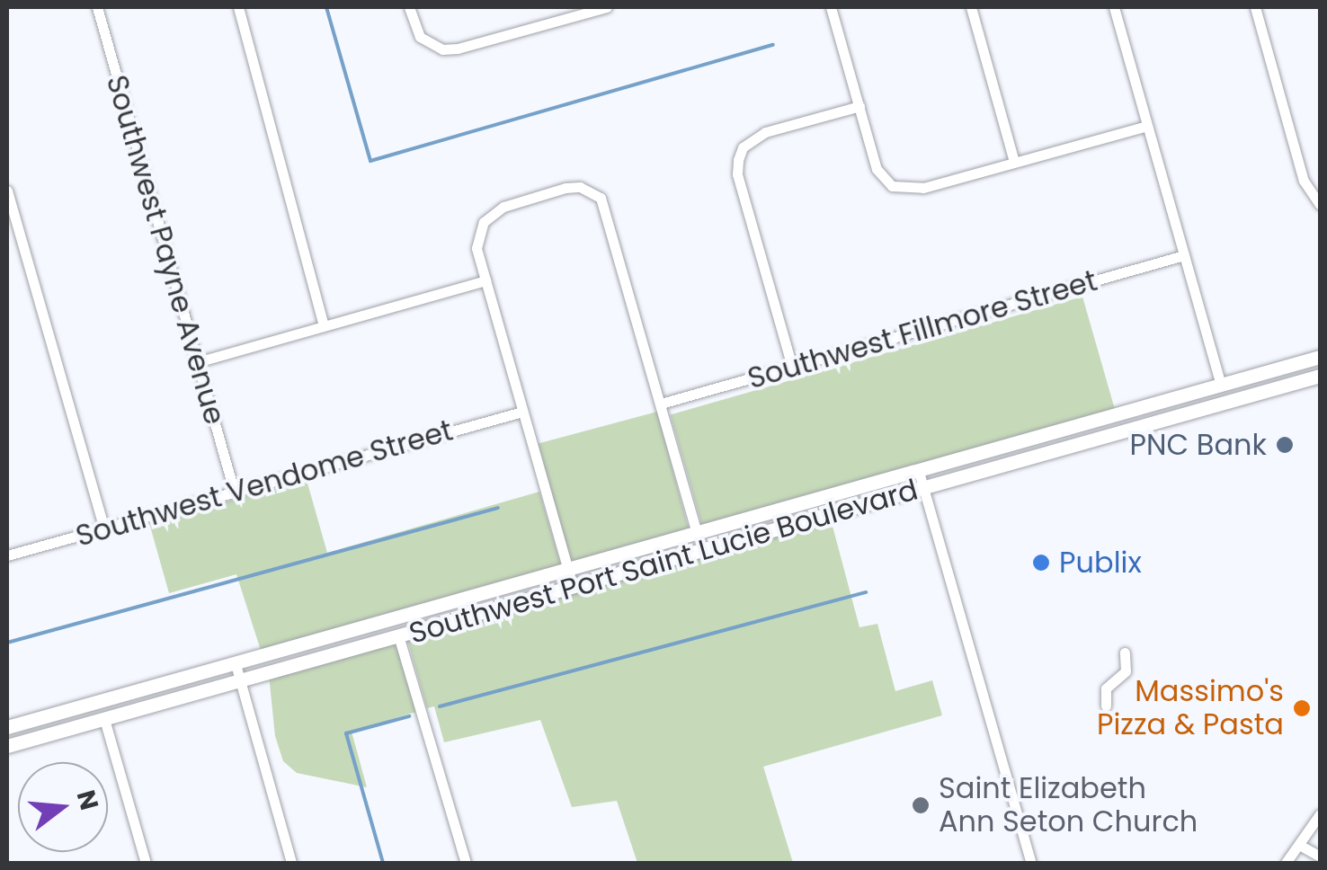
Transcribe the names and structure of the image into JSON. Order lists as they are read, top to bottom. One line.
{"streets":{"main road":["Southwest Port Saint Lucie Boulevard"],"street":["Southwest Payne Avenue","Southwest Fillmore Street","Southwest Vendome Street"]},"crossings":[["Southwest Payne Avenue","Southwest Vendome Street"]],"places":["PNC Bank","Publix","Massimo's Pizza & Pasta","Saint Elizabeth Ann Seton Church"],"north":"right"}
